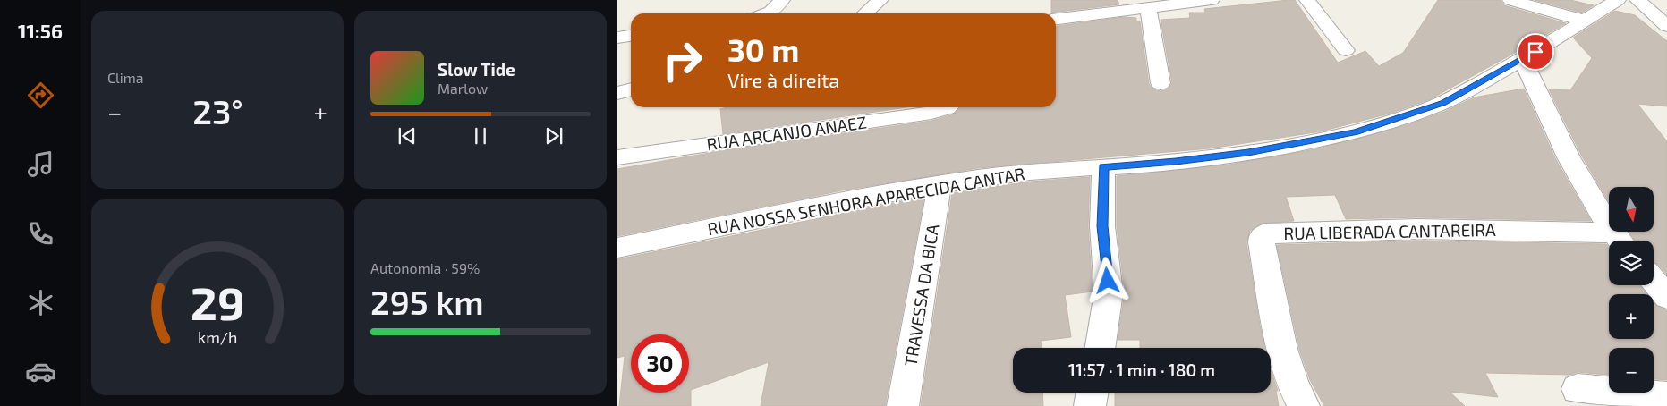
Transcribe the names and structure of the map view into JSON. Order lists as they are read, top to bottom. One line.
{"streets":{"street":["RUA ARCANJO ANAEZ","RUA NOSSA SENHORA APARECIDA CANTAR","RUA LIBERADA CANTAREIRA","TRAVESSA DA BICA"]},"crossings":[["RUA NOSSA SENHORA APARECIDA CANTAR","TRAVESSA DA BICA"]],"north":"bottom","page":{"tabs":"11:56","tile":["Clima",["Autonomia · 59%","295 km"]],"turn":["30 m","Vire à direita"],"song":["Slow Tide","Marlow"],"heat":["−","23°","+"],"map_buttons":["+","−"],"limit":"30","trip":"11:57 · 1 min · 180 m","gauge":["29","km/h"]}}
